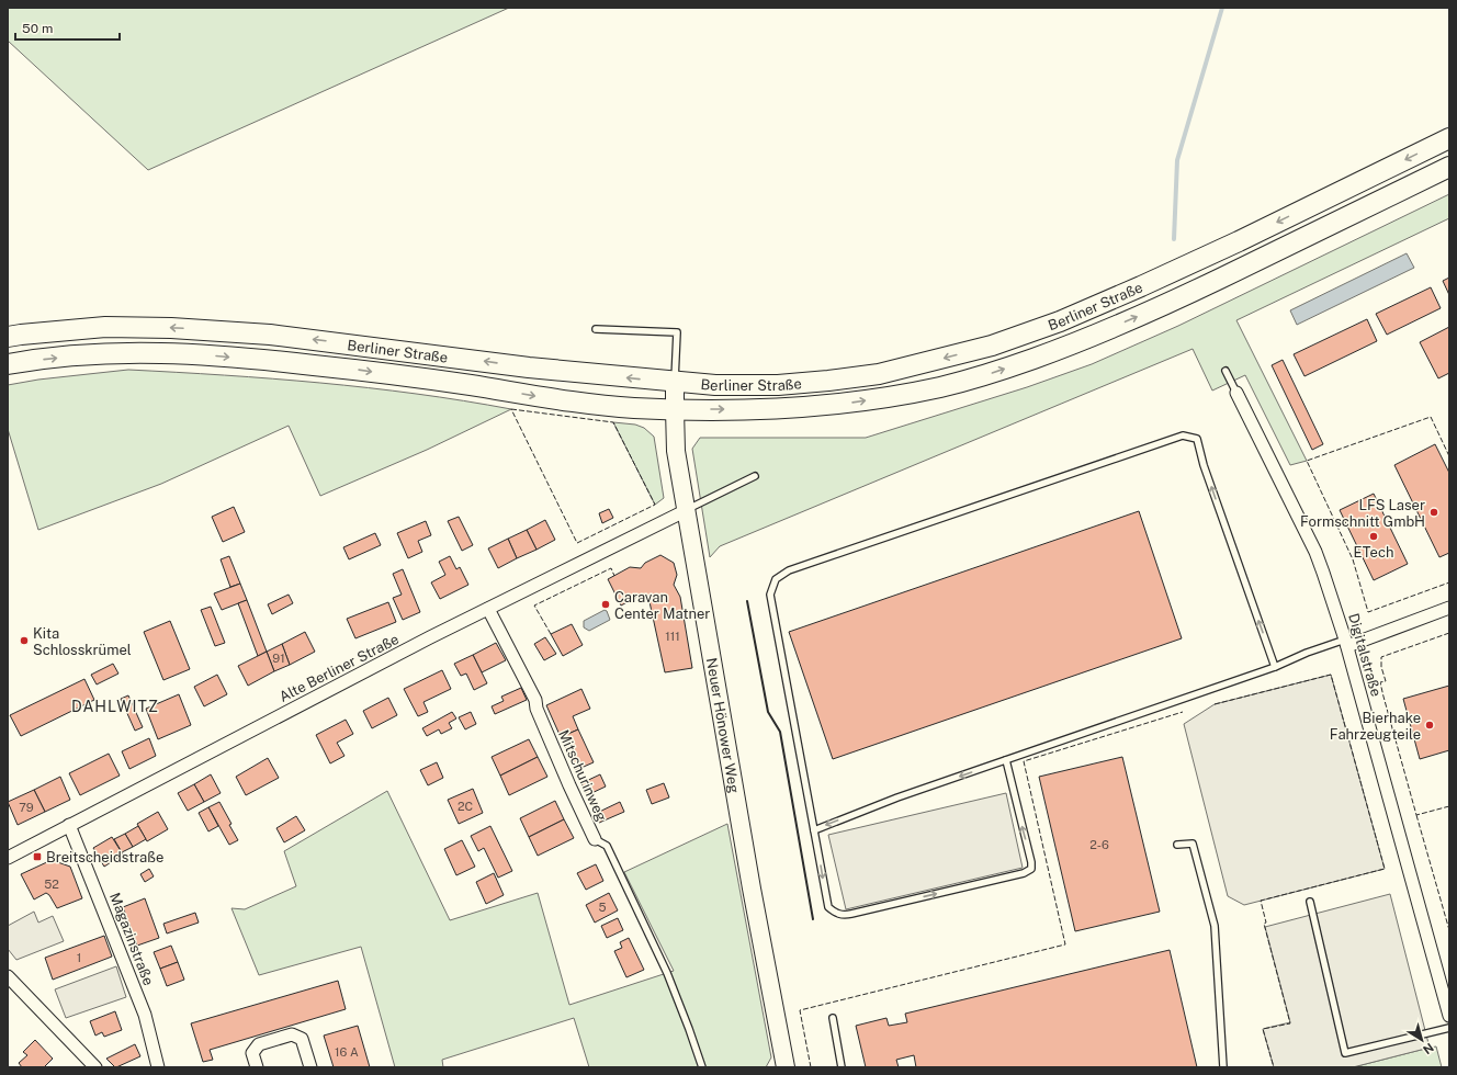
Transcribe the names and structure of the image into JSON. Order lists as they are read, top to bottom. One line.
{"streets":{"main road":["Berliner Straße","Neuer Hönower Weg"],"street":["Digitalstraße","Alte Berliner Straße","Mitschurinweg","Magazinstraße"]},"crossings":[["Berliner Straße","Neuer Hönower Weg"],["Alte Berliner Straße","Neuer Hönower Weg"],["Alte Berliner Straße","Mitschurinweg"],["Alte Berliner Straße","Magazinstraße"]],"districts":["DAHLWITZ"],"places":{"other":["LFS Laser Formschnitt GmbH","ETech","Caravan Center Matner","Kita Schlosskrümel","Bierhake Fahrzeugteile"],"transit":["Breitscheidstraße"]},"house_numbers":["111","91","2C","79","2-6","52","5","1","16 A"],"scale_bar":"50 m","north":"bottom right"}
